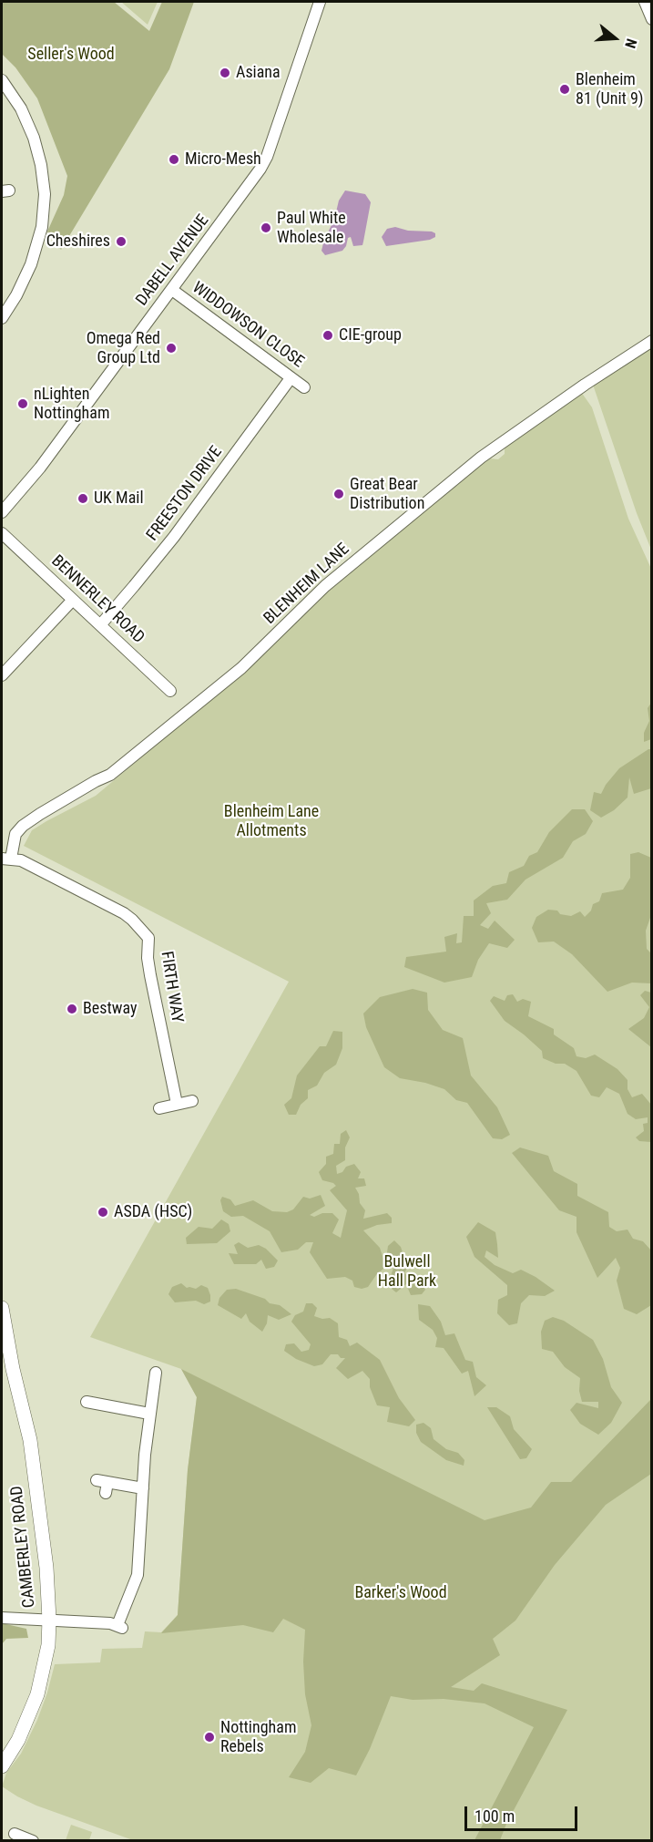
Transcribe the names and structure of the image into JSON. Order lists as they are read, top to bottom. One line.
{"streets":{"main road":["CAMBERLEY ROAD"],"street":["DABELL AVENUE","WIDDOWSON CLOSE","FREESTON DRIVE","BLENHEIM LANE","BENNERLEY ROAD","FIRTH WAY"]},"crossings":[["DABELL AVENUE","WIDDOWSON CLOSE"],["WIDDOWSON CLOSE","FREESTON DRIVE"],["FREESTON DRIVE","BENNERLEY ROAD"],["BLENHEIM LANE","FIRTH WAY"]],"parks":["Seller's Wood","Blenheim Lane Allotments","Bulwell Hall Park","Barker's Wood"],"places":["Asiana","Blenheim 81 (Unit 9)","Micro-Mesh","Paul White Wholesale","Cheshires","CIE-group","Omega Red Group Ltd","nLighten Nottingham","Great Bear Distribution","UK Mail","Bestway","ASDA (HSC)","Nottingham Rebels"],"scale_bar":"100 m","north":"right"}
